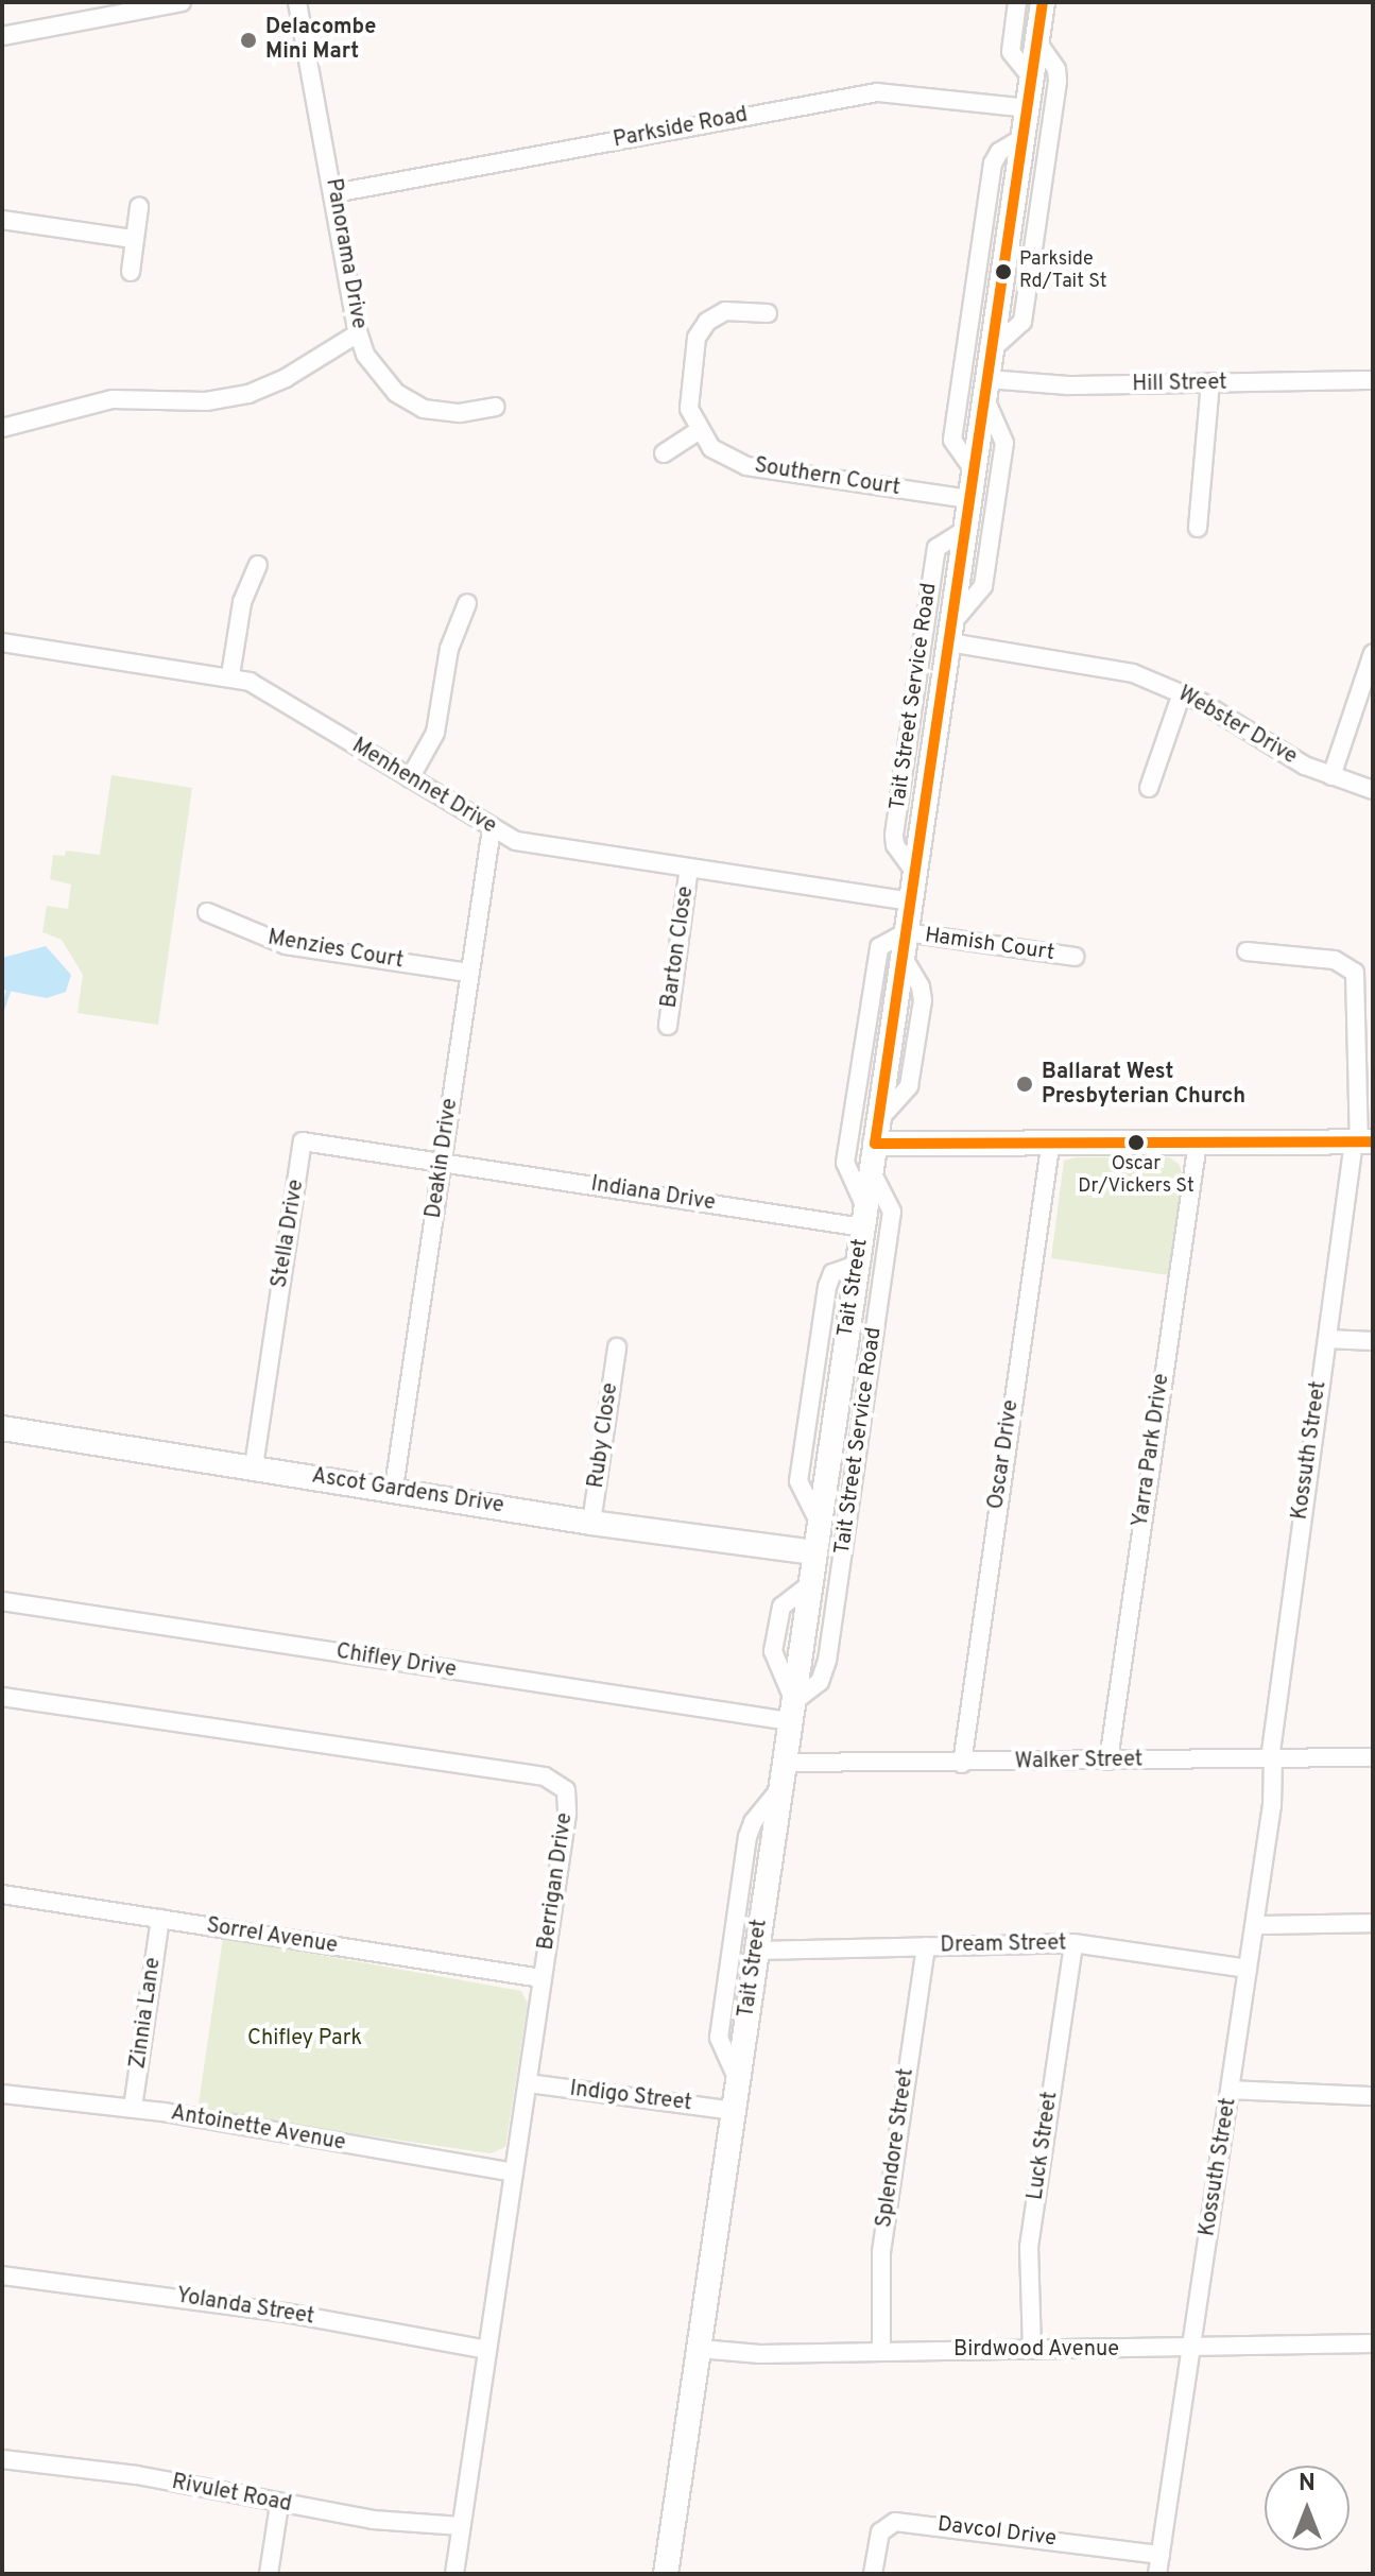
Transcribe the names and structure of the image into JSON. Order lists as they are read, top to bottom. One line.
{"streets":{"street":["Parkside Road","Panorama Drive","Hill Street","Southern Court","Tait Street Service Road","Webster Drive","Menhennet Drive","Hamish Court","Barton Close","Menzies Court","Deakin Drive","Indiana Drive","Stella Drive","Tait Street","Ruby Close","Yarra Park Drive","Kossuth Street","Oscar Drive","Ascot Gardens Drive","Chifley Drive","Walker Street","Berrigan Drive","Sorrel Avenue","Dream Street","Zinnia Lane","Indigo Street","Antoinette Avenue","Luck Street","Splendore Street","Yolanda Street","Birdwood Avenue","Rivulet Road","Davcol Drive"]},"crossings":[["Parkside Road","Panorama Drive"],["Parkside Road","Tait Street"],["Hill Street","Tait Street"],["Southern Court","Tait Street"],["Tait Street Service Road","Tait Street"],["Tait Street Service Road","Chifley Drive"],["Webster Drive","Tait Street"],["Menhennet Drive","Barton Close"],["Menhennet Drive","Deakin Drive"],["Menhennet Drive","Tait Street"],["Hamish Court","Tait Street"],["Menzies Court","Deakin Drive"],["Deakin Drive","Indiana Drive"],["Deakin Drive","Stella Drive"],["Deakin Drive","Ascot Gardens Drive"],["Indiana Drive","Stella Drive"],["Indiana Drive","Tait Street"],["Stella Drive","Ascot Gardens Drive"],["Tait Street","Ascot Gardens Drive"],["Tait Street","Chifley Drive"],["Tait Street","Walker Street"],["Tait Street","Dream Street"],["Tait Street","Indigo Street"],["Tait Street","Birdwood Avenue"],["Ruby Close","Ascot Gardens Drive"],["Yarra Park Drive","Walker Street"],["Kossuth Street","Walker Street"],["Kossuth Street","Dream Street"],["Kossuth Street","Birdwood Avenue"],["Kossuth Street","Davcol Drive"],["Oscar Drive","Walker Street"],["Berrigan Drive","Sorrel Avenue"],["Berrigan Drive","Indigo Street"],["Berrigan Drive","Antoinette Avenue"],["Berrigan Drive","Yolanda Street"],["Berrigan Drive","Rivulet Road"],["Sorrel Avenue","Zinnia Lane"],["Dream Street","Luck Street"],["Dream Street","Splendore Street"],["Zinnia Lane","Antoinette Avenue"],["Luck Street","Birdwood Avenue"],["Splendore Street","Birdwood Avenue"]],"parks":["Chifley Park"],"places":["Delacombe Mini Mart","Parkside Rd/Tait St","Ballarat West Presbyterian Church","Oscar Dr/Vickers St"],"north":"top"}
